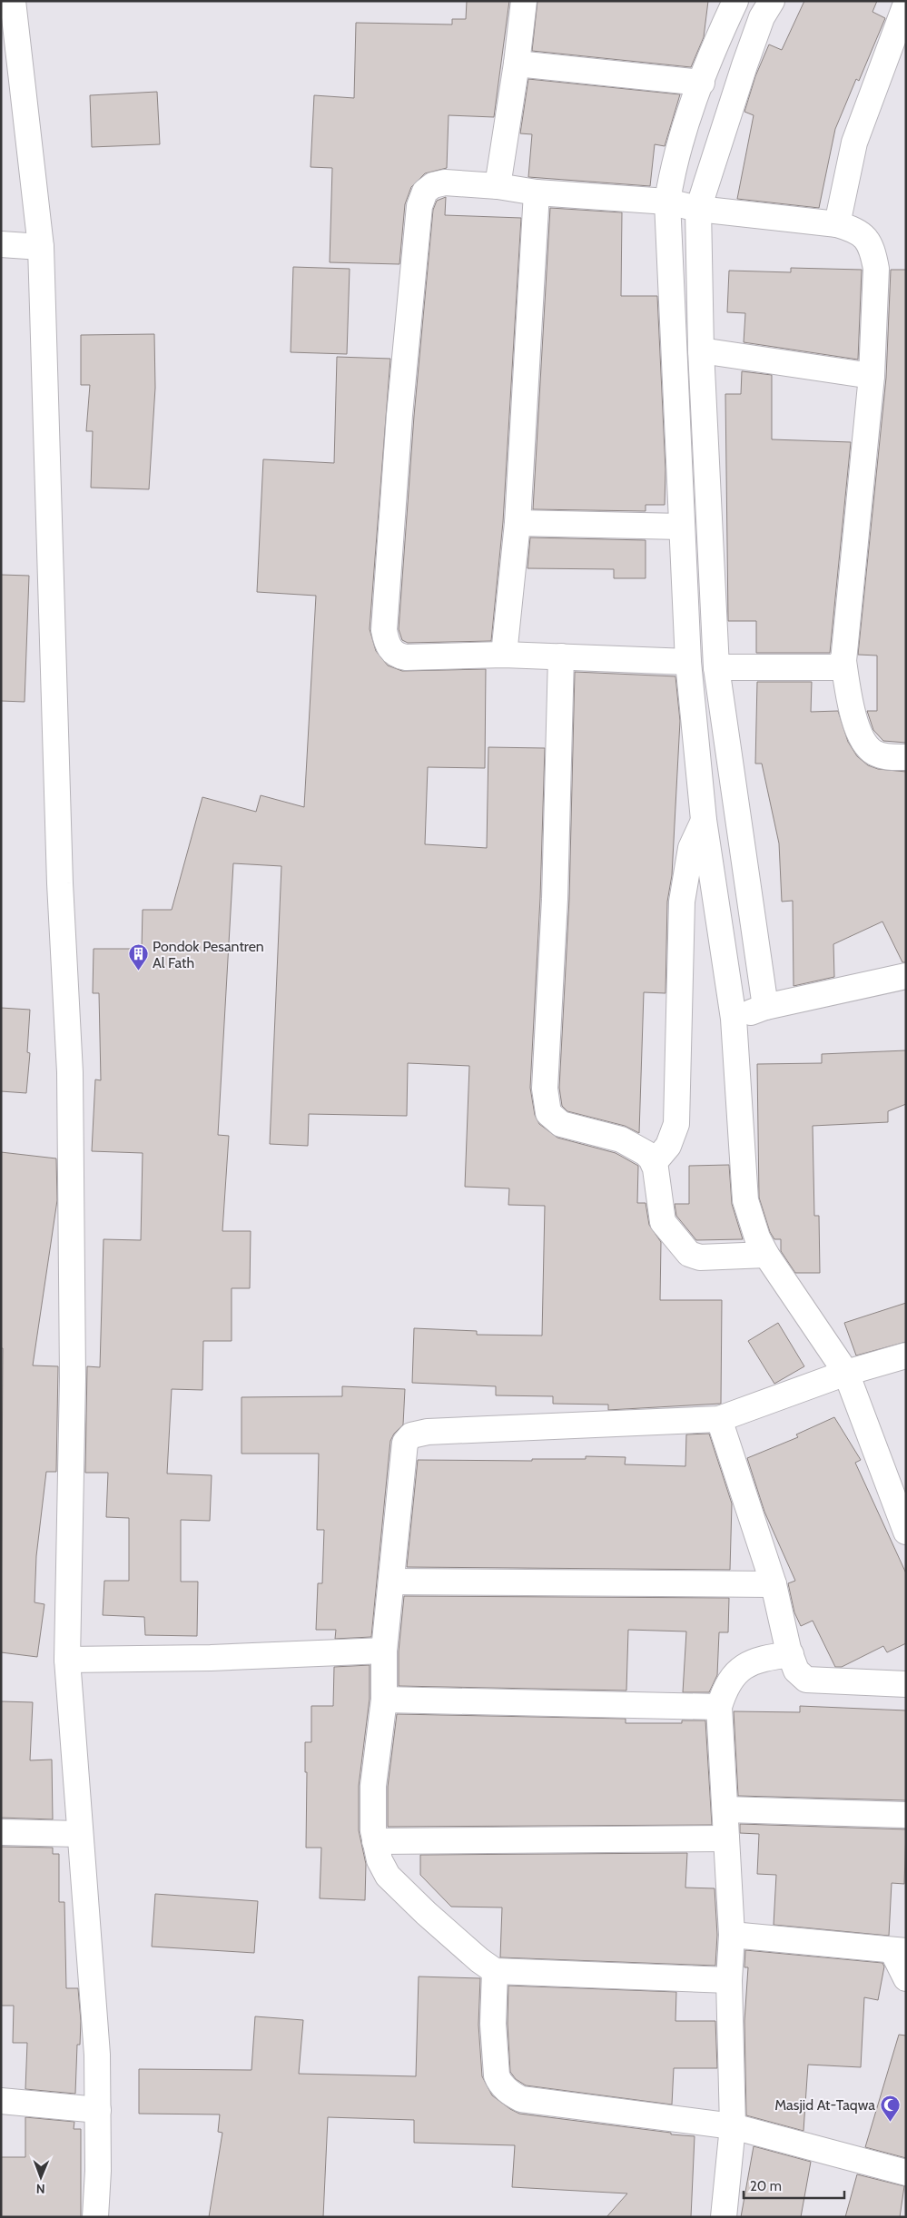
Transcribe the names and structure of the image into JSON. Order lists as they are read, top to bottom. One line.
{"places":{"building":["Pondok Pesantren Al Fath"],"mosque":["Masjid At-Taqwa"]},"scale_bar":"20 m","north":"bottom"}
